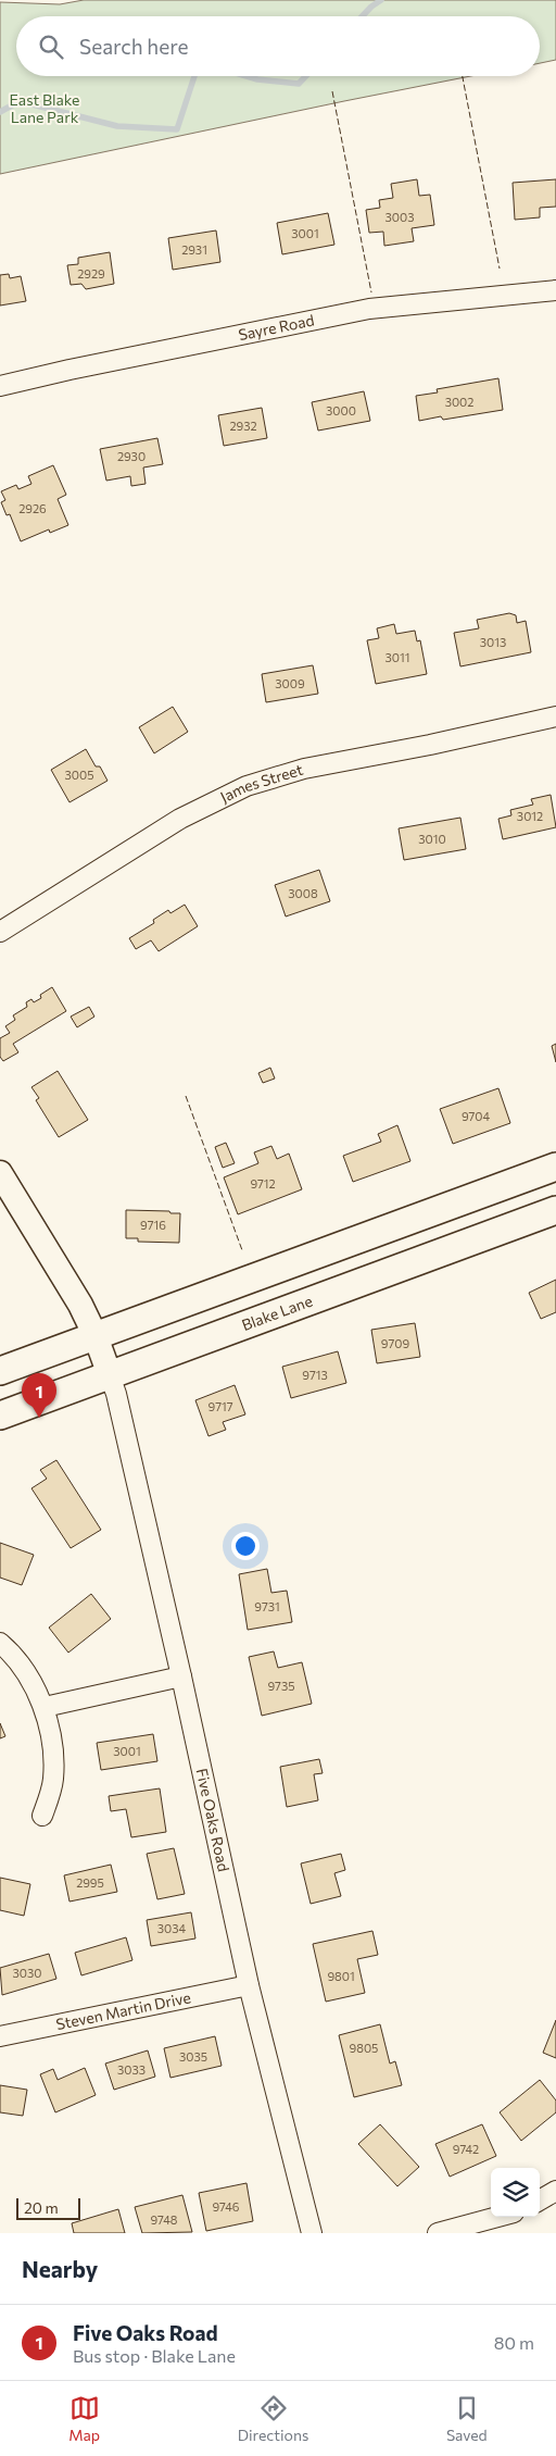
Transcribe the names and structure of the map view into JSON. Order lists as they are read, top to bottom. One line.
{"streets":{"main road":["Blake Lane"],"street":["Sayre Road","James Street","Five Oaks Road","Steven Martin Drive"]},"crossings":[["Blake Lane","Five Oaks Road"],["Five Oaks Road","Steven Martin Drive"]],"parks":["East Blake Lane Park"],"house_numbers":["3003","3001","2931","2929","3002","3000","2932","2930","2926","3013","3011","3009","3005","3012","3010","3008","9704","9712","9716","9709","9713","9717","9731","9735","3001","2995","3034","3030","9801","9805","3035","3033","9742","9746","9748"],"scale_bar":"20 m","page":{"search":"Search here","pins":"1","scale":"20 m","heading":"Nearby","list":[{"mark":"1","name":"Five Oaks Road","note":"Bus stop · Blake Lane","value":"80 m"}],"nav":["Map","Directions","Saved"]}}
